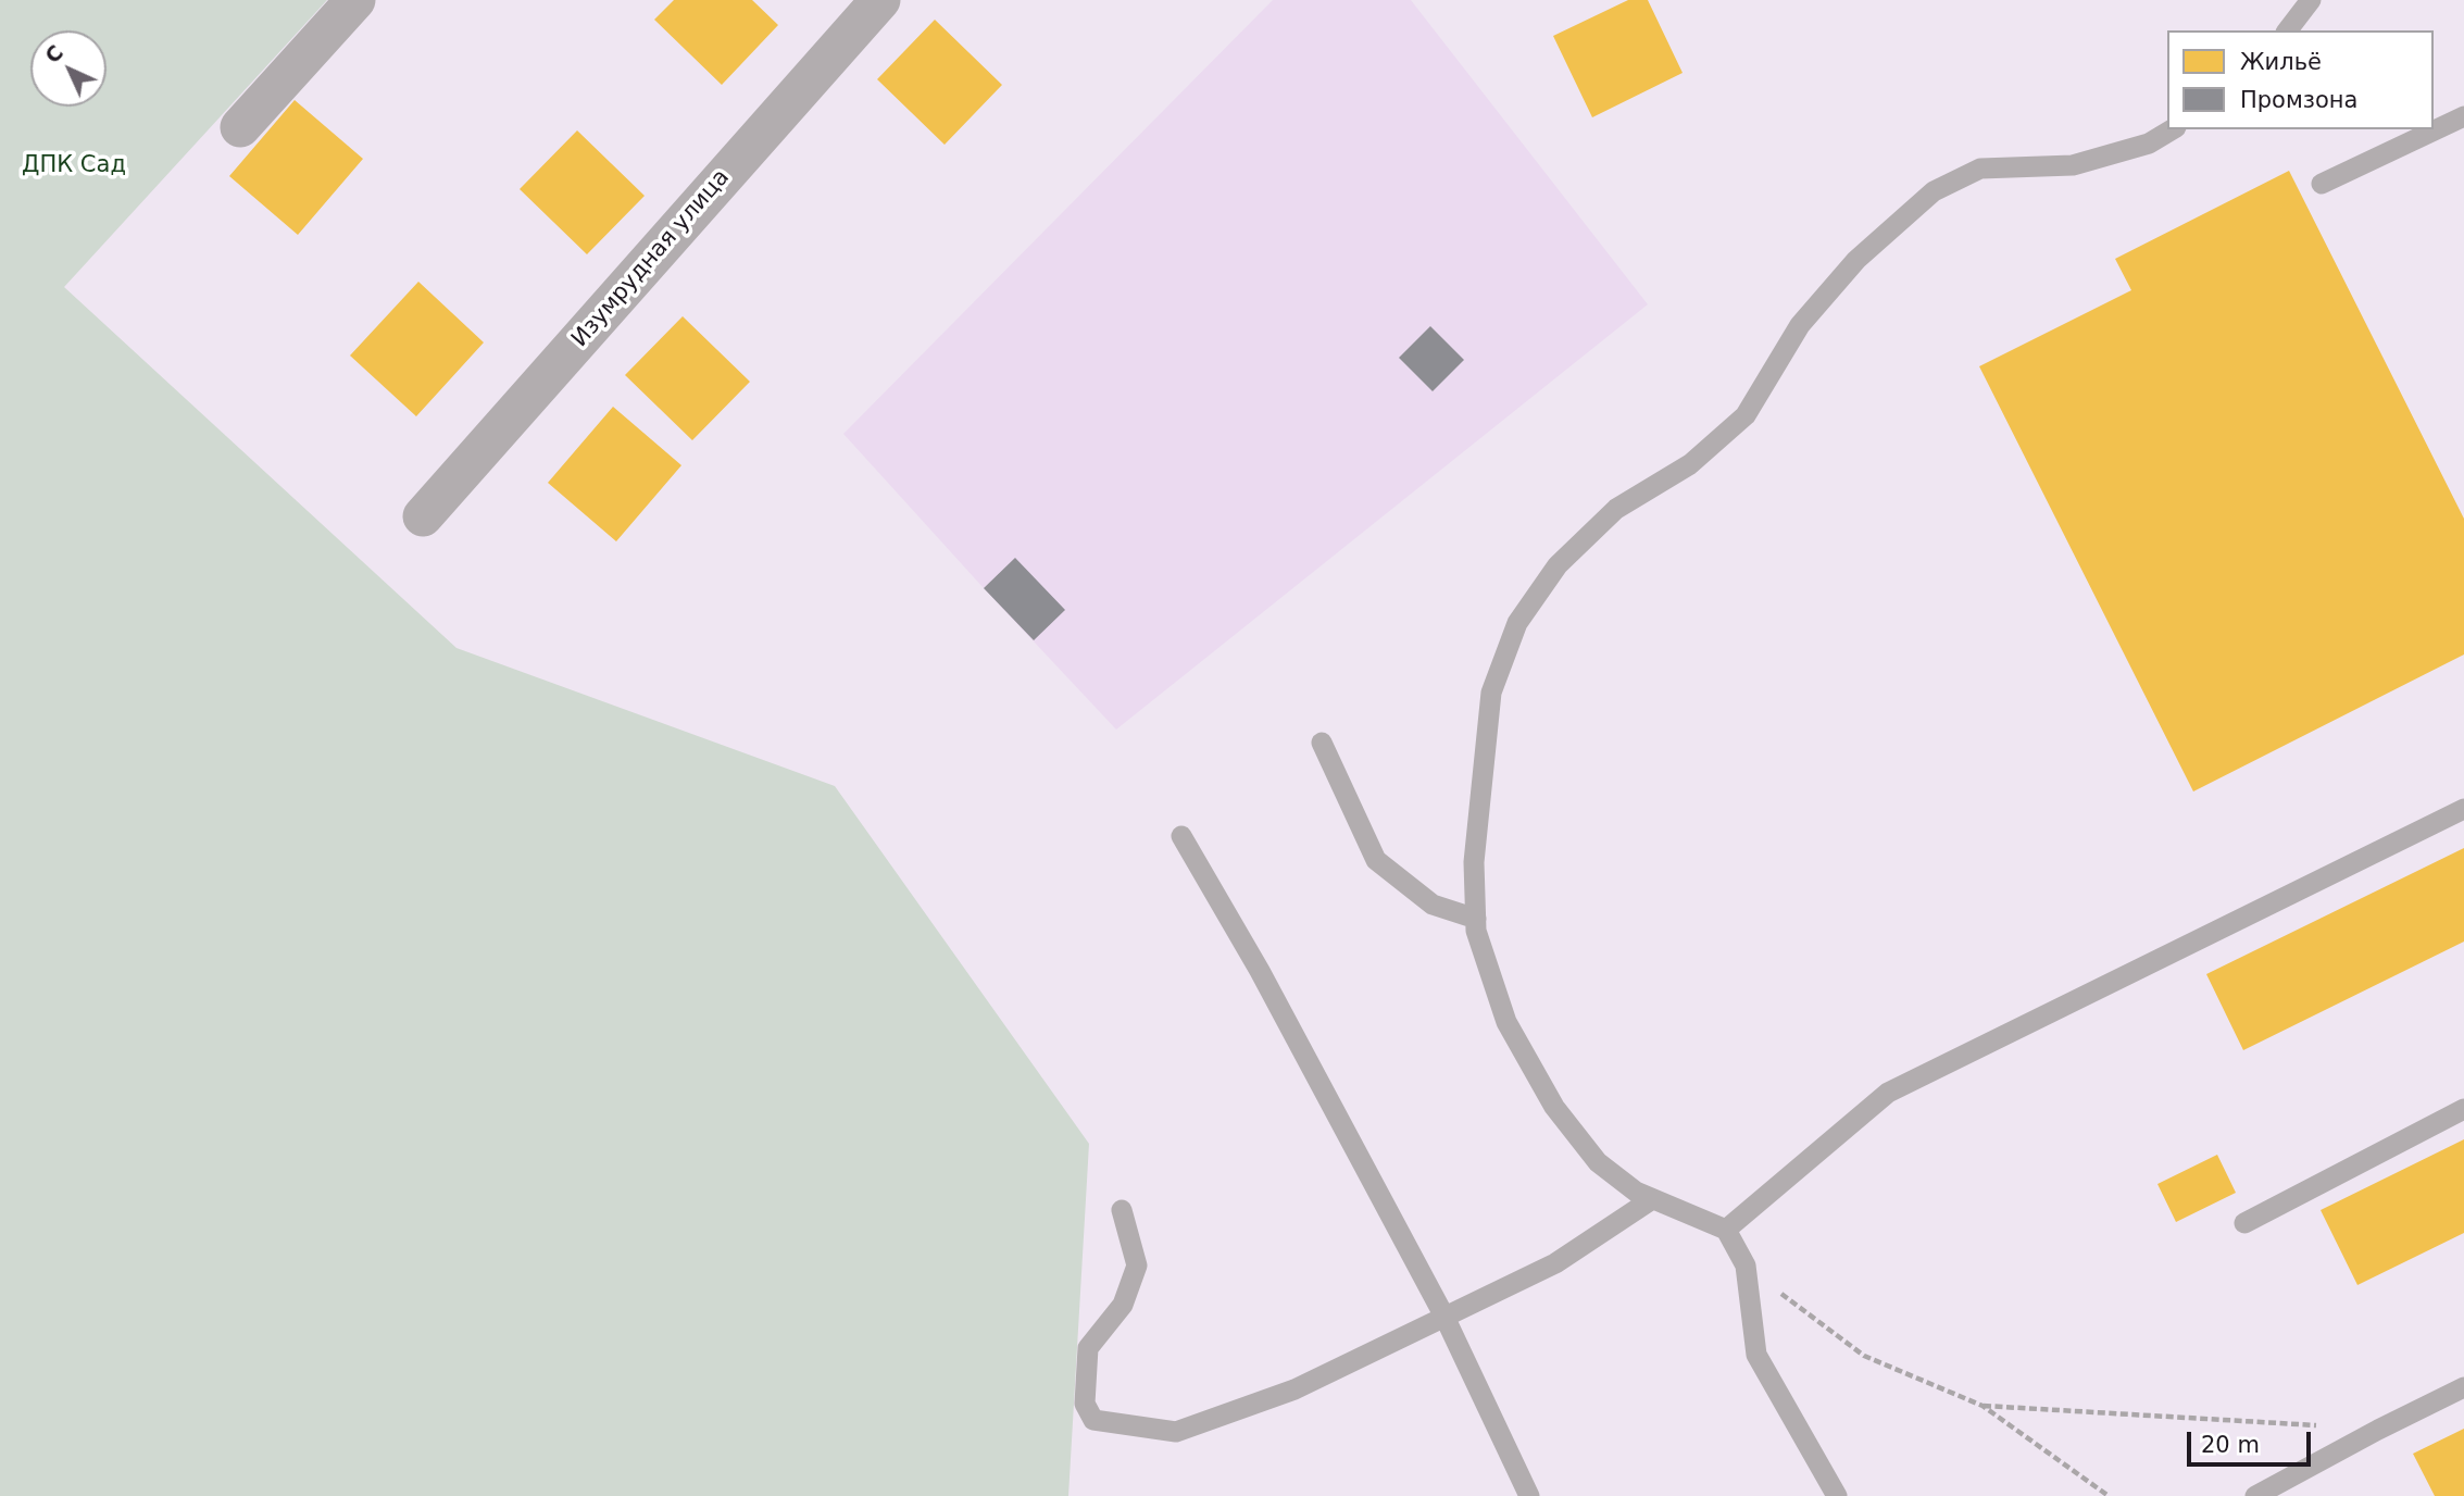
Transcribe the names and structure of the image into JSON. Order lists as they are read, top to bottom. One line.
{"streets":{"street":["Изумрудная улица"]},"parks":["ДПК Сад"],"legend":["Жильё","Промзона"],"scale_bar":"20 m","north":"top left"}
